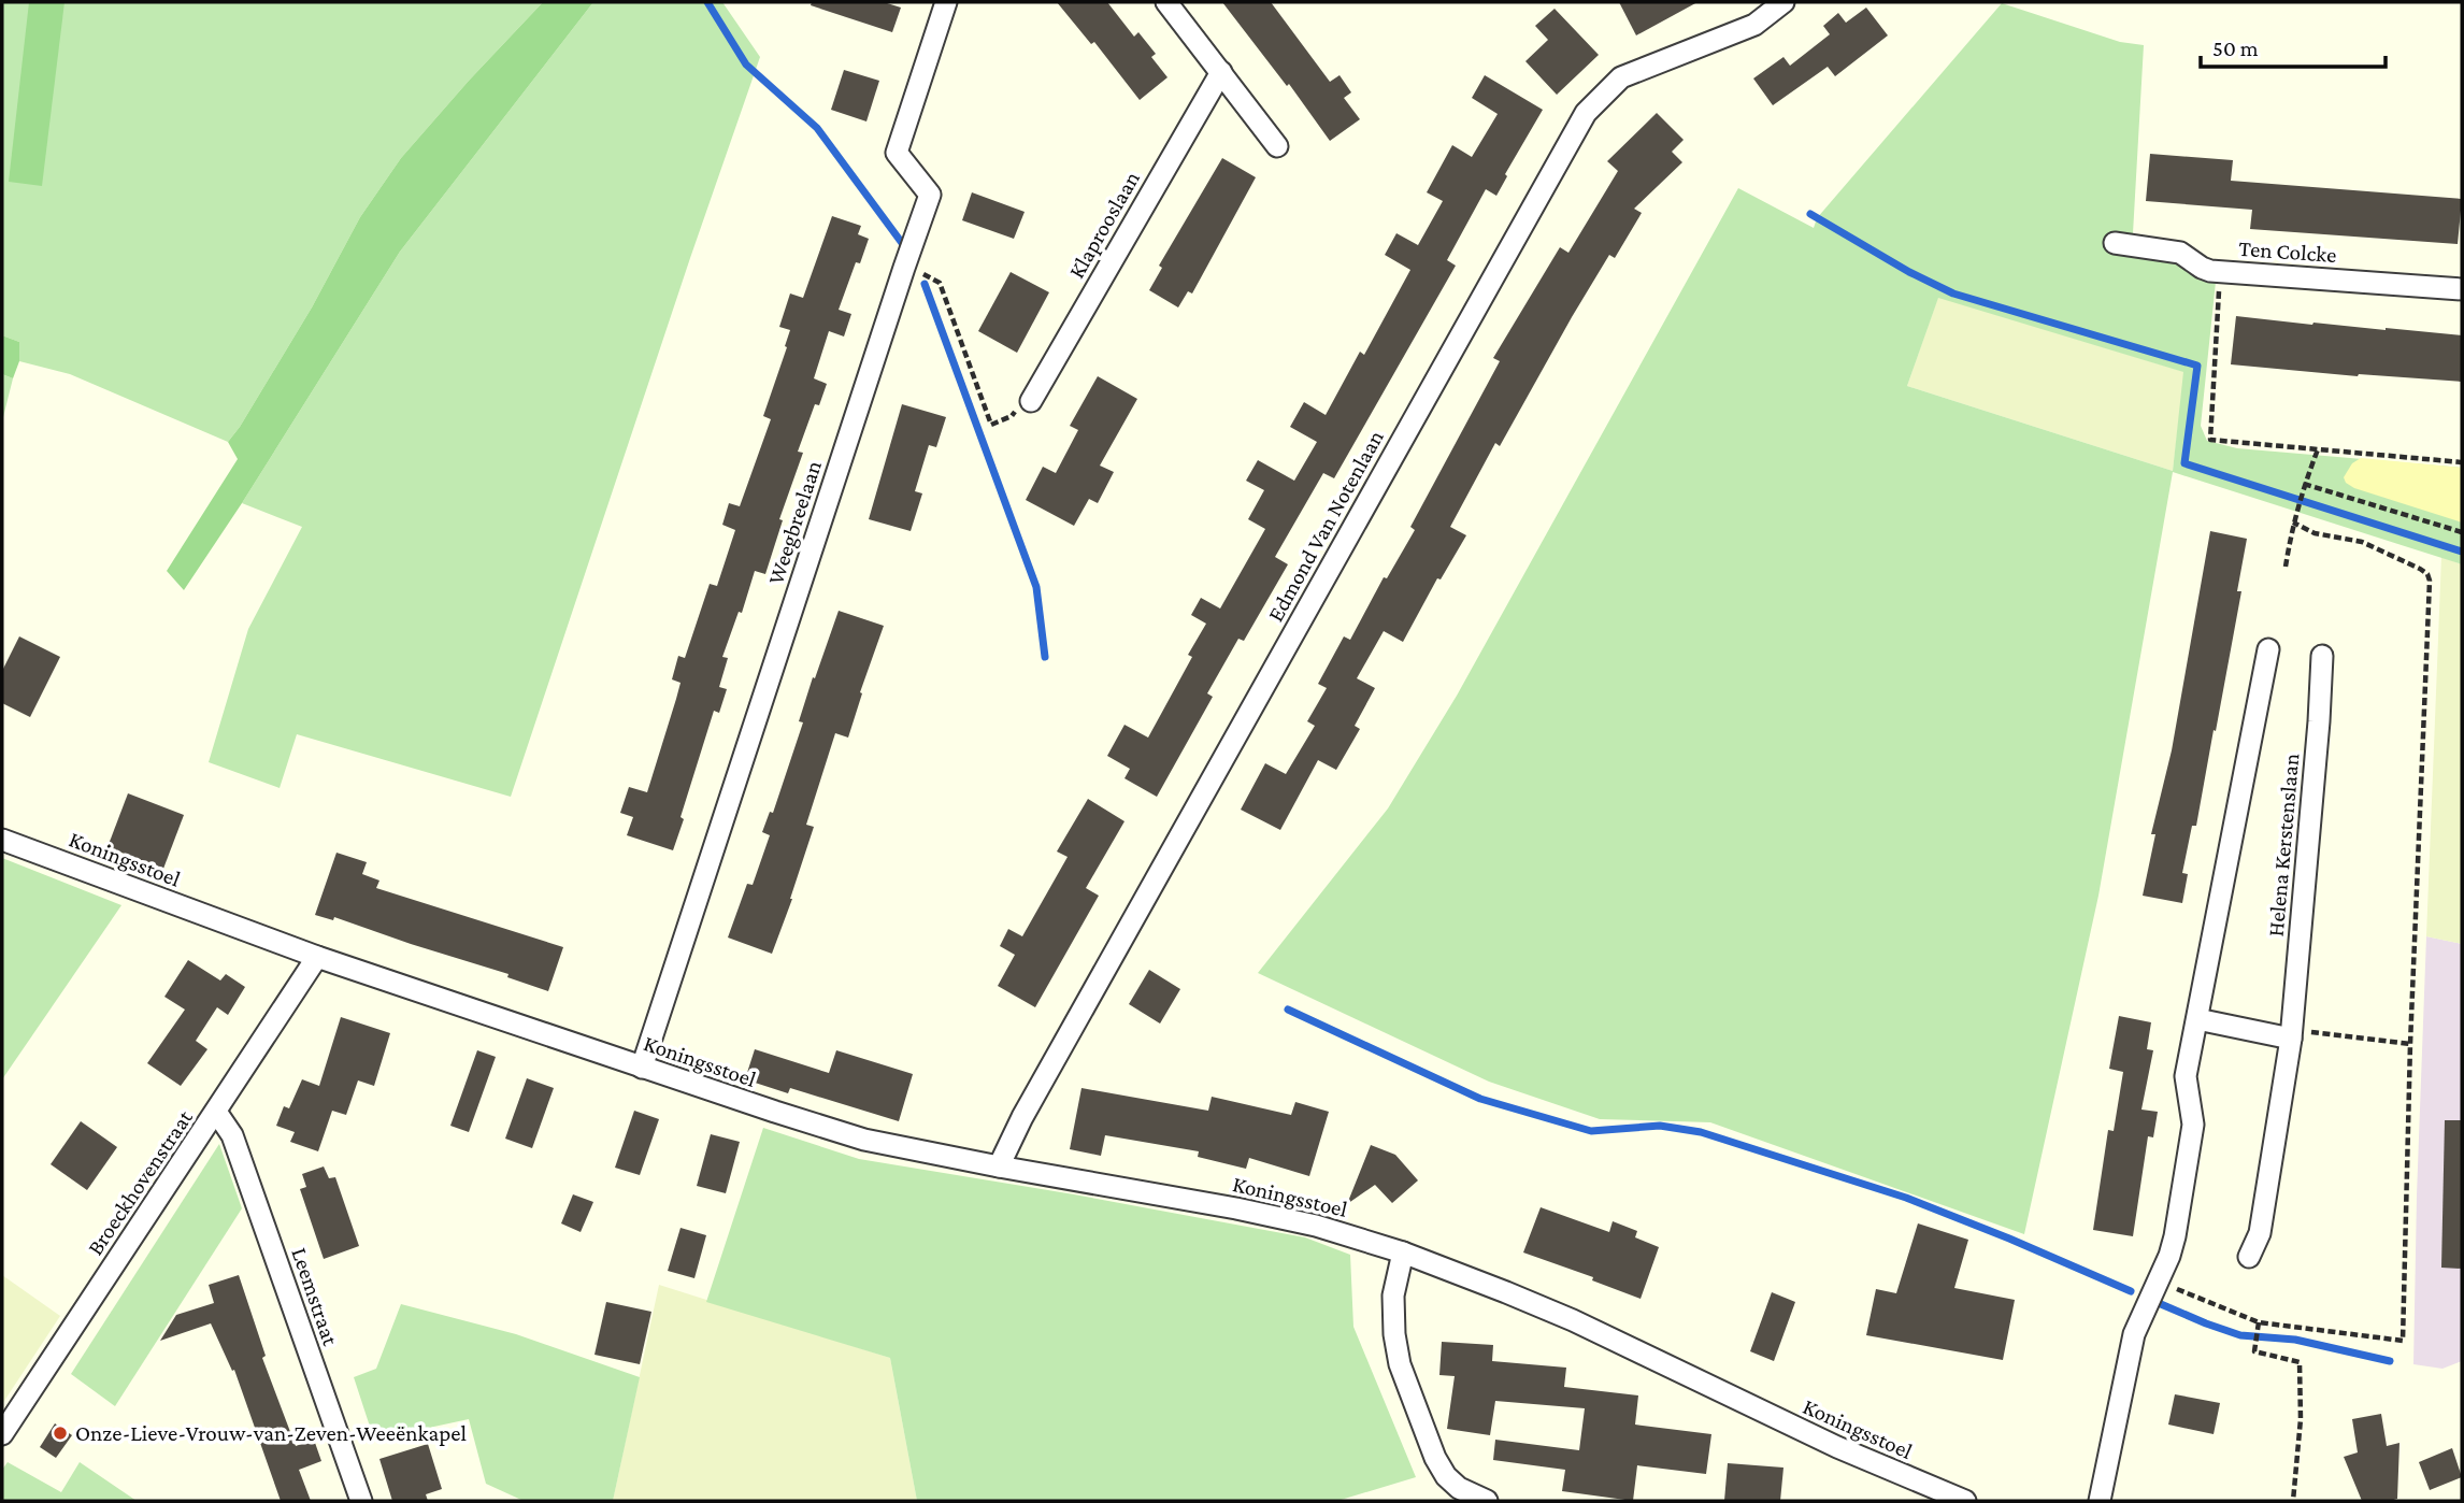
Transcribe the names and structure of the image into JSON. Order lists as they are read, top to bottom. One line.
{"streets":{"street":["Klaprooslaan","Ten Colcke","Weegbreelaan","Edmond Van Notenlaan","Helena Kerstenslaan","Koningsstoel","Broeckhovenstraat","Leemstraat"]},"crossings":[["Weegbreelaan","Koningsstoel"],["Edmond Van Notenlaan","Koningsstoel"],["Koningsstoel","Broeckhovenstraat"],["Broeckhovenstraat","Leemstraat"]],"places":["Onze-Lieve-Vrouw-van-Zeven-Weeënkapel"],"scale_bar":"50 m"}
